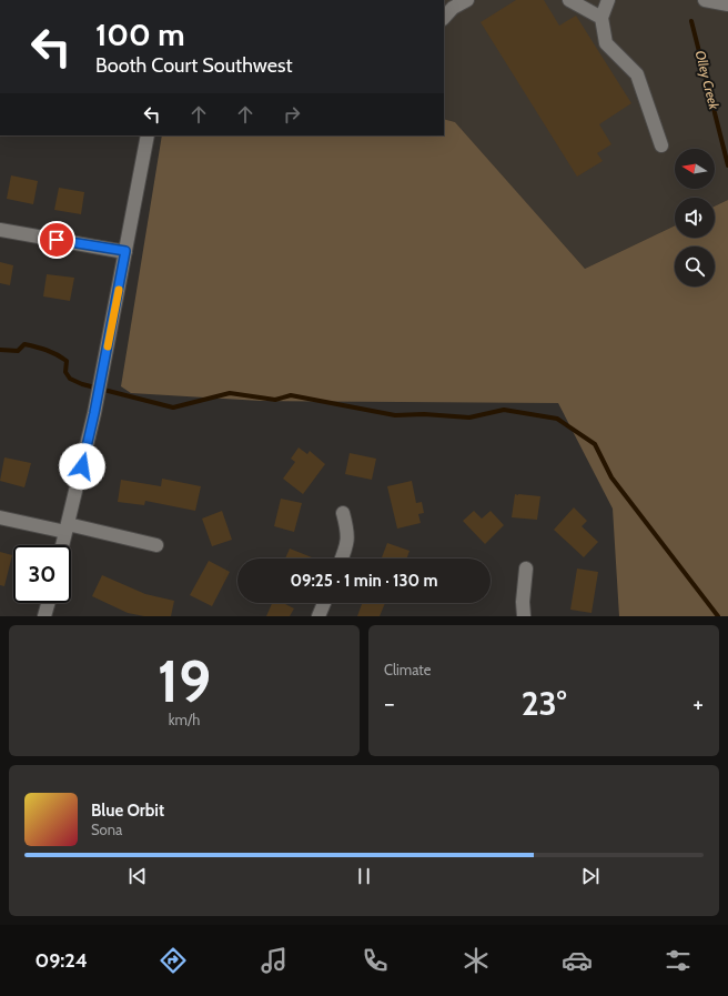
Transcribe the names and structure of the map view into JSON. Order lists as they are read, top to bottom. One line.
{"water":["Olley Creek"],"north":"left","page":{"turn":["100 m","Booth Court Southwest"],"limit":"30","trip":"09:25 · 1 min · 130 m","tile":[["19","km/h"],"Climate"],"heat":["−","23°","+"],"song":["Blue Orbit","Sona"],"tabs":"09:24"}}
